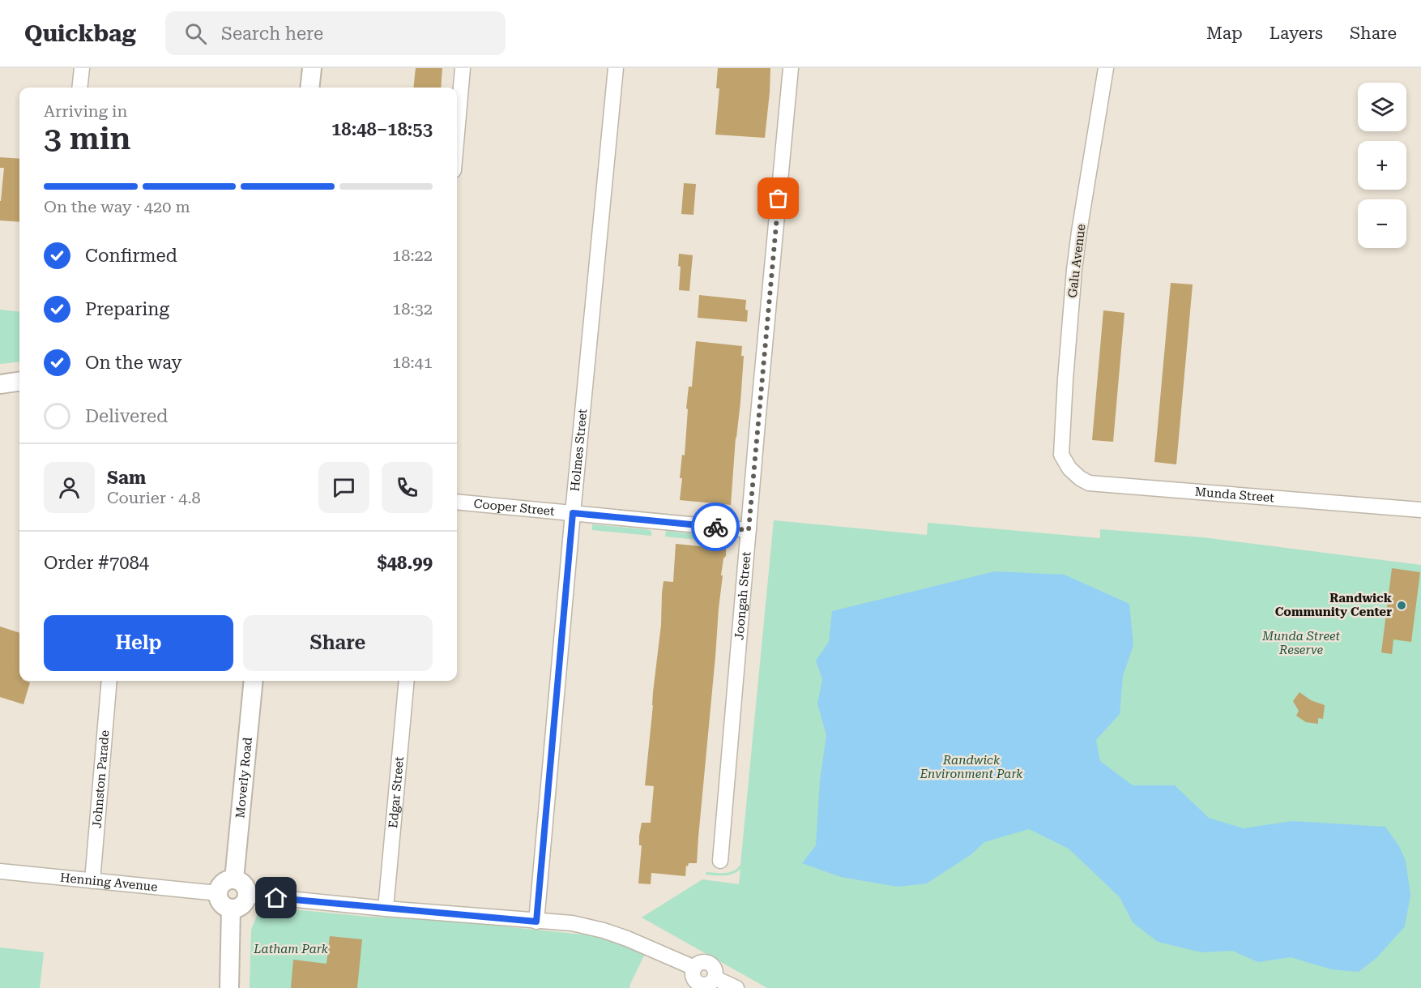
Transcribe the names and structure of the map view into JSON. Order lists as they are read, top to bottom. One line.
{"streets":{"street":["Galu Avenue","Holmes Street","Munda Street","Cooper Street","Joongah Street","Moverly Road","Johnston Parade","Edgar Street","Henning Avenue"]},"crossings":[["Galu Avenue","Munda Street"],["Holmes Street","Cooper Street"],["Cooper Street","Joongah Street"],["Moverly Road","Henning Avenue"],["Johnston Parade","Henning Avenue"]],"parks":["Munda Street Reserve","Randwick Environment Park","Latham Park"],"places":["Randwick Community Center"],"page":{"header":"Quickbag","search":"Search here","nav":["Map","Layers","Share"],"map_buttons":["+","−"],"heading":["3 min","Arriving in","18:48–18:53"],"panel":["Sam","Courier · 4.8","Order #7084","$48.99"],"bar":"On the way · 420 m","list":[["Confirmed","18:22"],["Preparing","18:32"],["On the way","18:41"],"Delivered"],"buttons":["Help","Share"]}}
